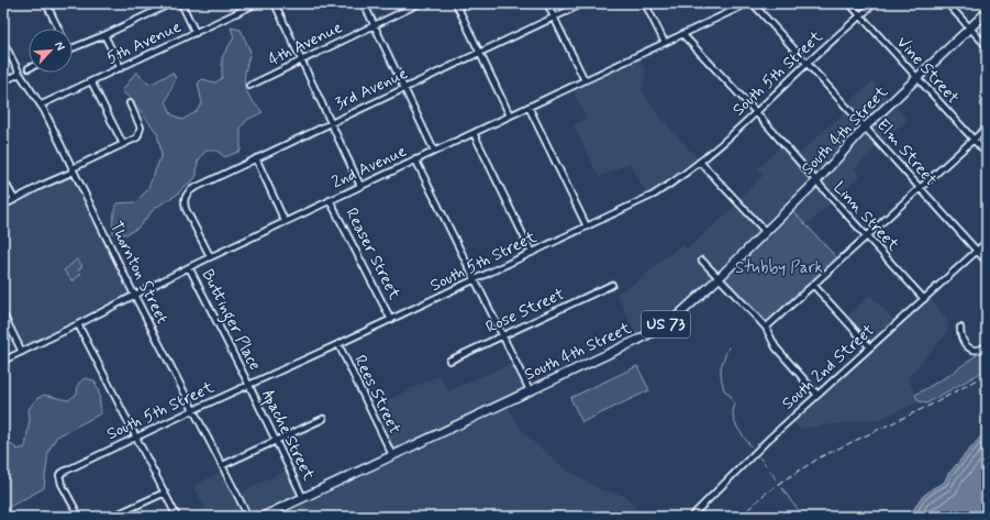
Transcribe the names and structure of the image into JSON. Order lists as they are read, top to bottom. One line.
{"streets":{"highway":["South 4th Street","US 73"],"street":["5th Avenue","4th Avenue","Vine Street","South 5th Street","3rd Avenue","Elm Street","2nd Avenue","Linn Street","Reaser Street","Thornton Street","Rose Street","Buttinger Place","South 2nd Street","Rees Street","Apache Street"]},"crossings":[["5th Avenue","Thornton Street"],["Vine Street","South 5th Street"],["Vine Street","South 4th Street"],["South 5th Street","Elm Street"],["South 5th Street","Linn Street"],["South 5th Street","Reaser Street"],["South 5th Street","Thornton Street"],["South 5th Street","Buttinger Place"],["South 5th Street","Rees Street"],["South 5th Street","Apache Street"],["3rd Avenue","2nd Avenue"],["South 4th Street","Elm Street"],["South 4th Street","Linn Street"],["South 4th Street","Rees Street"],["South 4th Street","Apache Street"],["Elm Street","South 2nd Street"],["2nd Avenue","Linn Street"],["2nd Avenue","Reaser Street"],["2nd Avenue","Thornton Street"],["2nd Avenue","Buttinger Place"],["Linn Street","South 2nd Street"],["Buttinger Place","Apache Street"]],"parks":["Stubby Park"],"north":"top right"}
